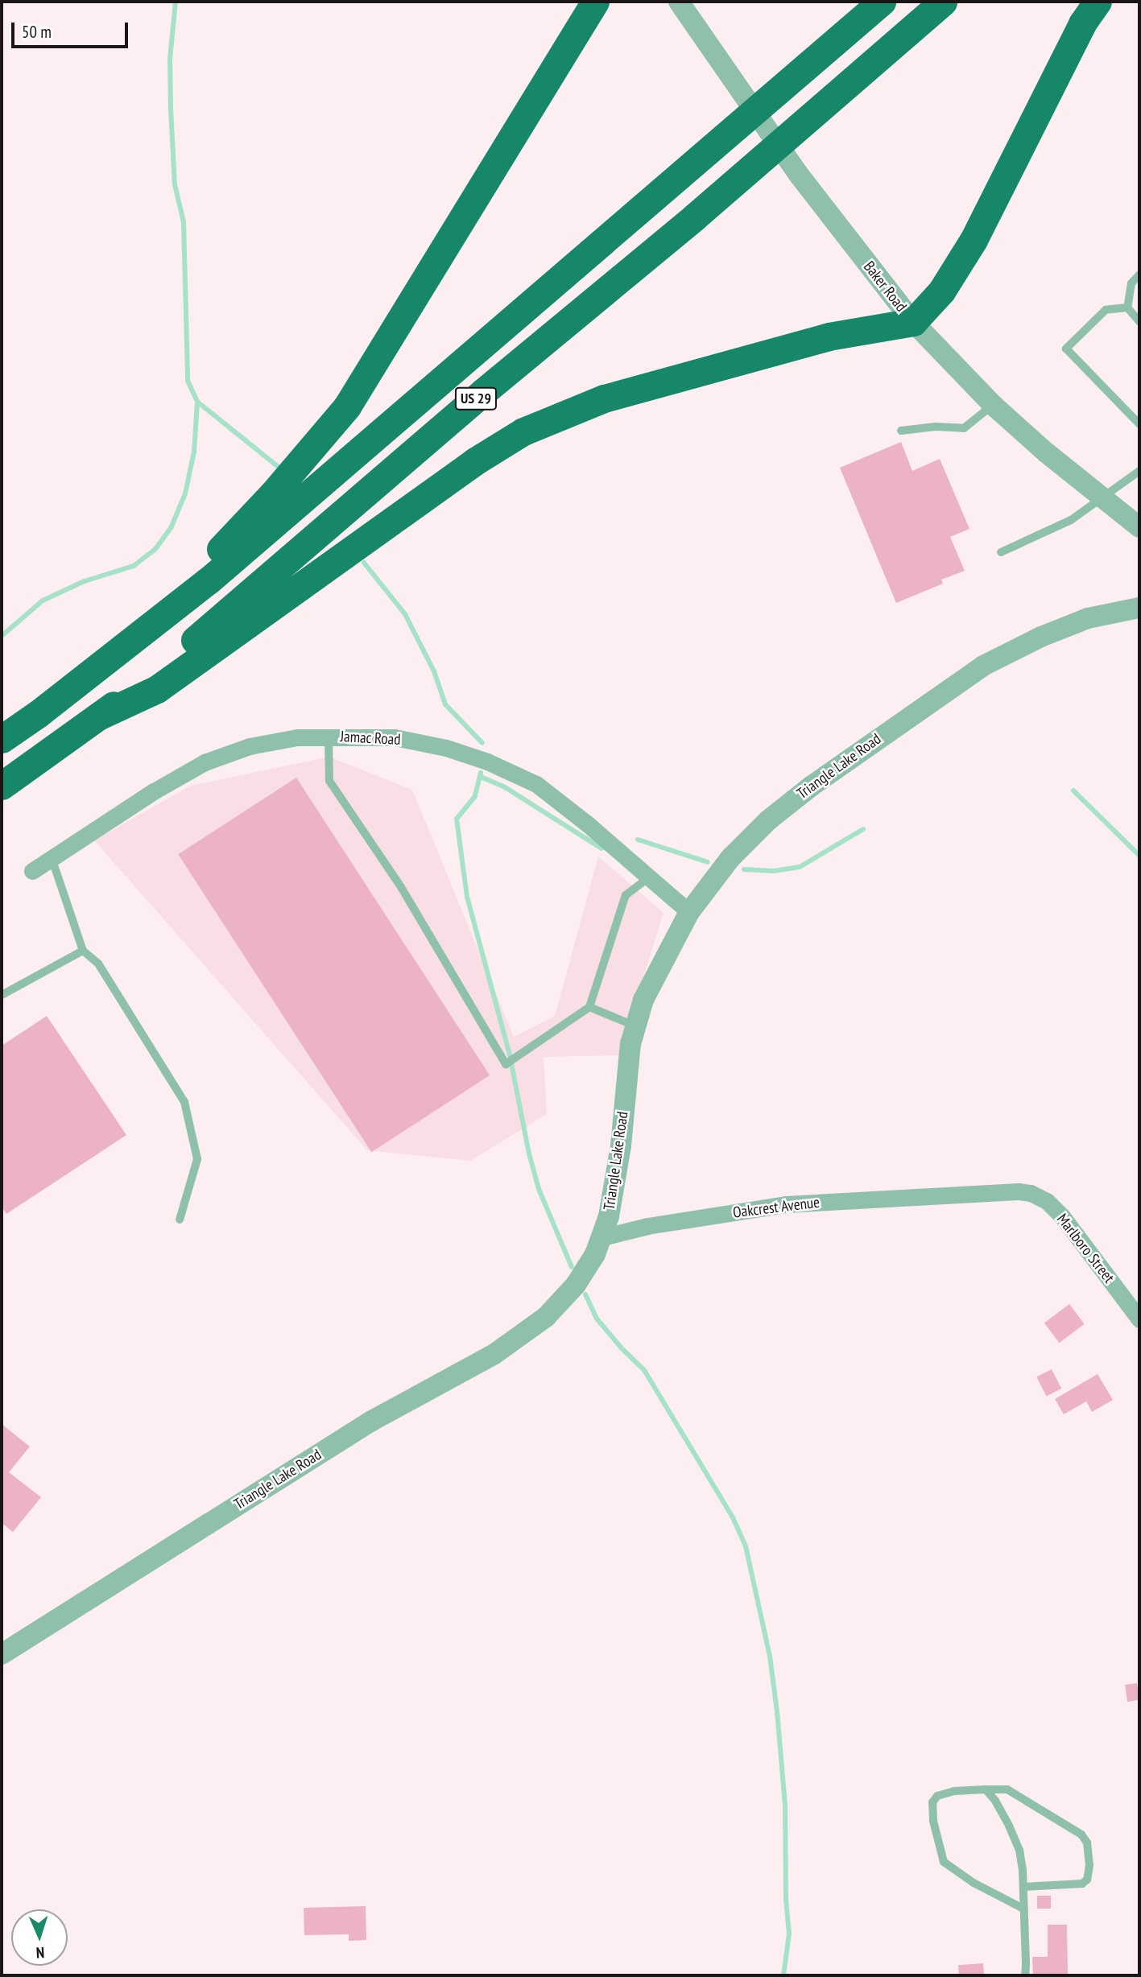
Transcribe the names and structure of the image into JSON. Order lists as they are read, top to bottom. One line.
{"streets":{"highway":["US 29"],"street":["Baker Road","Jamac Road","Triangle Lake Road","Oakcrest Avenue","Marlboro Street"]},"crossings":[["Jamac Road","Triangle Lake Road"],["Triangle Lake Road","Oakcrest Avenue"],["Oakcrest Avenue","Marlboro Street"]],"scale_bar":"50 m","north":"bottom"}
